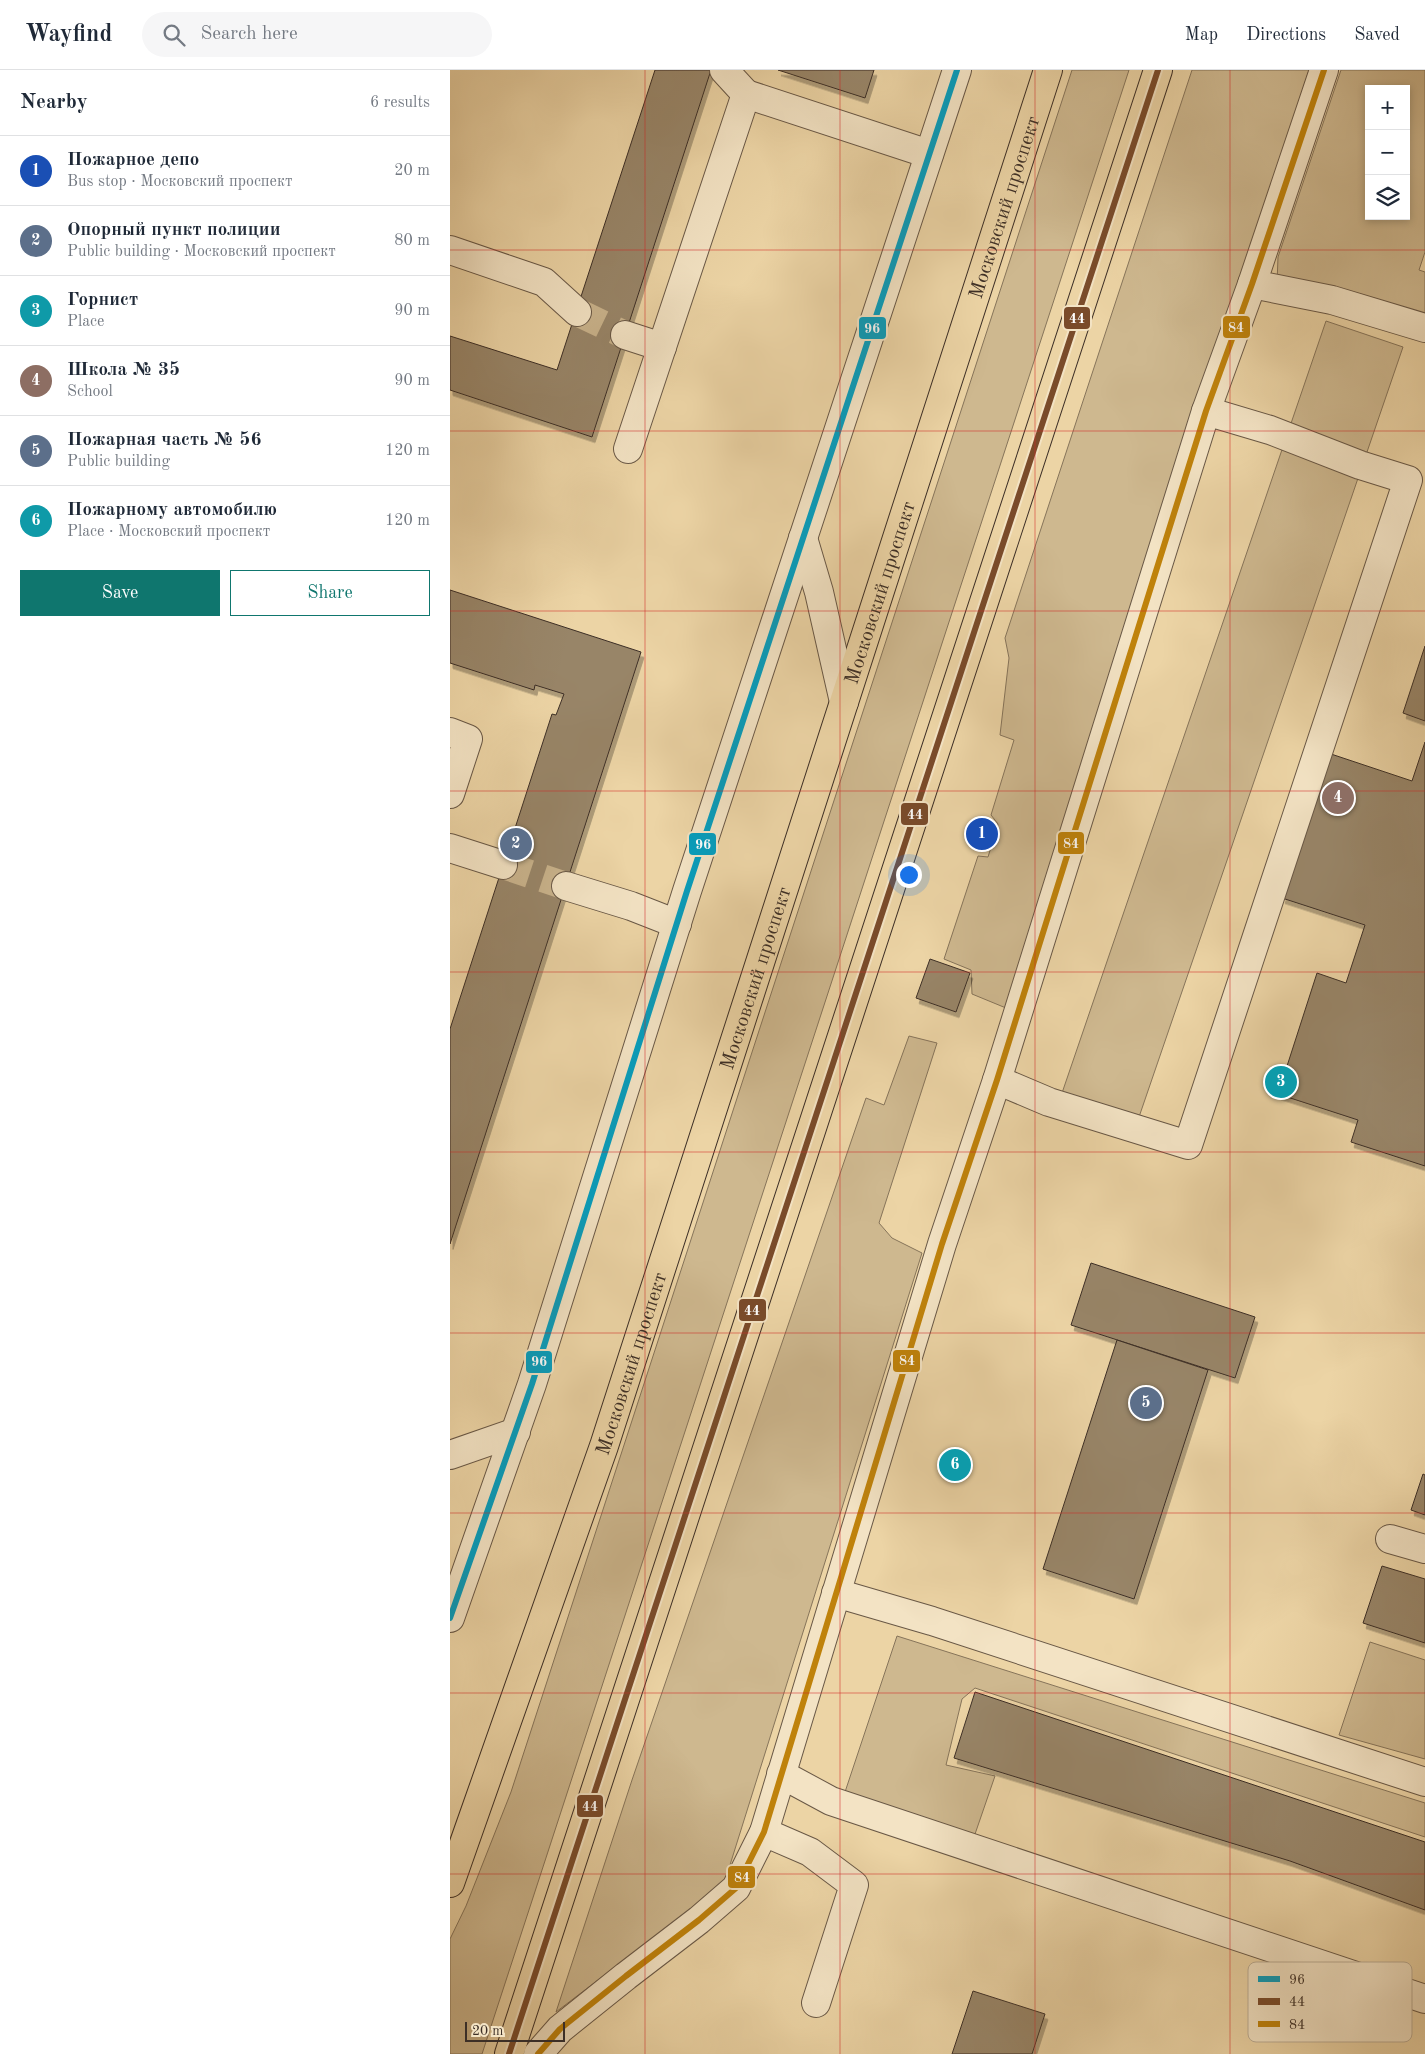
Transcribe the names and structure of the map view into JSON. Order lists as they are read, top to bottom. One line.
{"streets":{"main road":["Московский проспект"]},"lines":["transit line 96","transit line 44","transit line 84"],"legend":["96","44","84"],"scale_bar":"20 m","page":{"header":"Wayfind","search":"Search here","nav":["Map","Directions","Saved"],"heading":["Nearby","6 results"],"map_buttons":["+","−"],"list":[{"mark":"1","name":"Пожарное депо","note":"Bus stop · Московский проспект","value":"20 m"},{"mark":"2","name":"Опорный пункт полиции","note":"Public building · Московский проспект","value":"80 m"},{"mark":"3","name":"Горнист","note":"Place","value":"90 m"},{"mark":"4","name":"Школа № 35","note":"School","value":"90 m"},{"mark":"5","name":"Пожарная часть № 56","note":"Public building","value":"120 m"},{"mark":"6","name":"Пожарному автомобилю","note":"Place · Московский проспект","value":"120 m"}],"buttons":["Save","Share"],"pins":["4","1","2","3","5","6"],"scale":"20 m"}}
